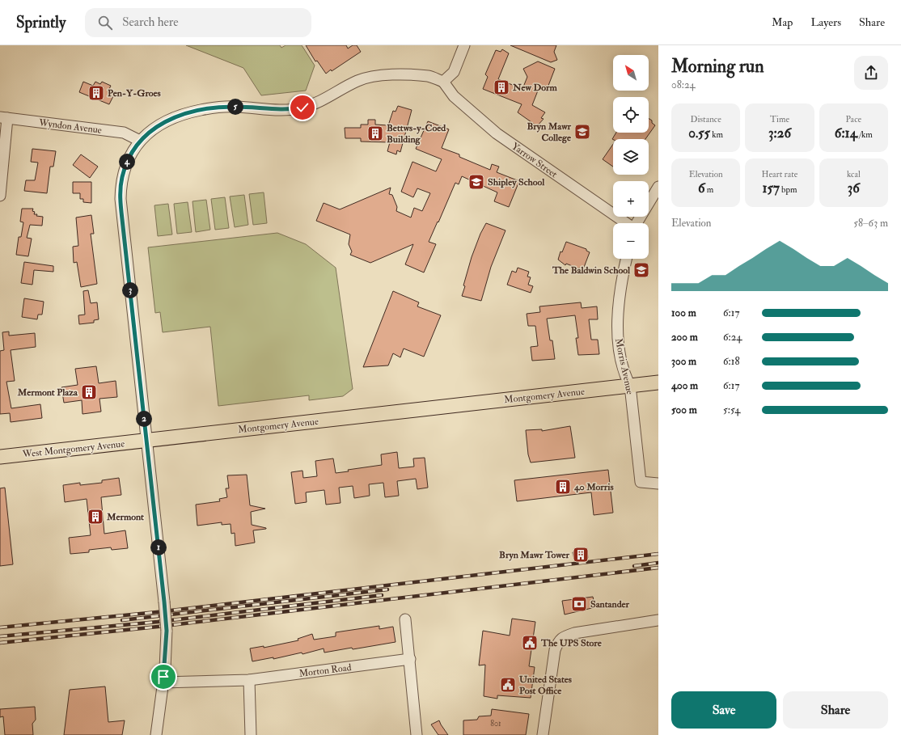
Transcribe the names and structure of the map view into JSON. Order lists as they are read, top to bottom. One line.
{"streets":{"main road":["Montgomery Avenue","West Montgomery Avenue"],"street":["Wyndon Avenue","Yarrow Street","Morris Avenue","Morton Road"]},"crossings":[["Morris Avenue","Montgomery Avenue"],["Montgomery Avenue","West Montgomery Avenue"]],"places":{"building":["New Dorm","Pen-Y-Groes","Bettws-y-Coed Building","Mermont Plaza","40 Morris","Mermont","Bryn Mawr Tower"],"school or university":["Bryn Mawr College","Shipley School","The Baldwin School"],"bank":["Santander"],"public building":["The UPS Store","United States Post Office"]},"house_numbers":["801"],"north":"top left","page":{"header":"Sprintly","search":"Search here","nav":["Map","Layers","Share"],"heading":["Morning run","08:24"],"map_buttons":["+","−"],"pins":["5","4","3","2","1"],"stats":[["Distance","0.55 km"],["Time","3:26"],["Pace","6:14 /km"],["Elevation","6 m"],["Heart rate","157 bpm"],["kcal","36"]],"chart":["Elevation","58–63 m"],"list":[{"name":"100 m","note":"6:17"},{"name":"200 m","note":"6:24"},{"name":"300 m","note":"6:18"},{"name":"400 m","note":"6:17"},{"name":"500 m","note":"5:54"}],"buttons":["Save","Share"]}}
